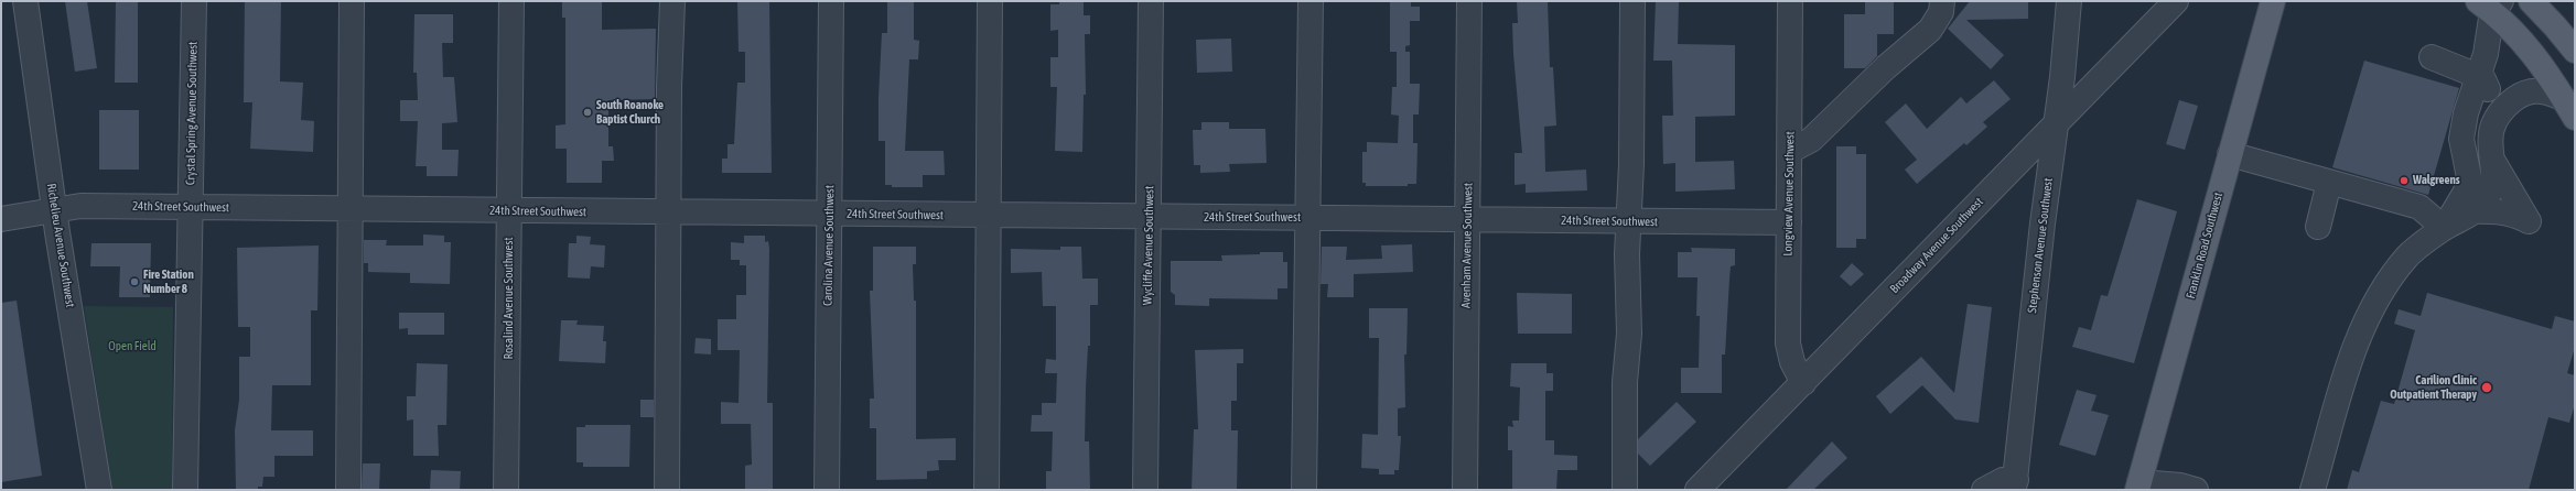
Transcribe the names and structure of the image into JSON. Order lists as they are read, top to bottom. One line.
{"streets":{"main road":["Franklin Road Southwest"],"street":["Crystal Spring Avenue Southwest","Longview Avenue Southwest","24th Street Southwest","Richelieu Avenue Southwest","Carolina Avenue Southwest","Wycliffe Avenue Southwest","Avenham Avenue Southwest","Broadway Avenue Southwest","Stephenson Avenue Southwest","Rosalind Avenue Southwest"]},"crossings":[["Crystal Spring Avenue Southwest","24th Street Southwest"],["Longview Avenue Southwest","24th Street Southwest"],["Longview Avenue Southwest","Broadway Avenue Southwest"],["24th Street Southwest","Richelieu Avenue Southwest"],["24th Street Southwest","Carolina Avenue Southwest"],["24th Street Southwest","Wycliffe Avenue Southwest"],["24th Street Southwest","Avenham Avenue Southwest"],["24th Street Southwest","Rosalind Avenue Southwest"],["Broadway Avenue Southwest","Stephenson Avenue Southwest"]],"parks":["Open Field"],"places":["South Roanoke Baptist Church","Walgreens","Fire Station Number 8","Carilion Clinic Outpatient Therapy"]}
